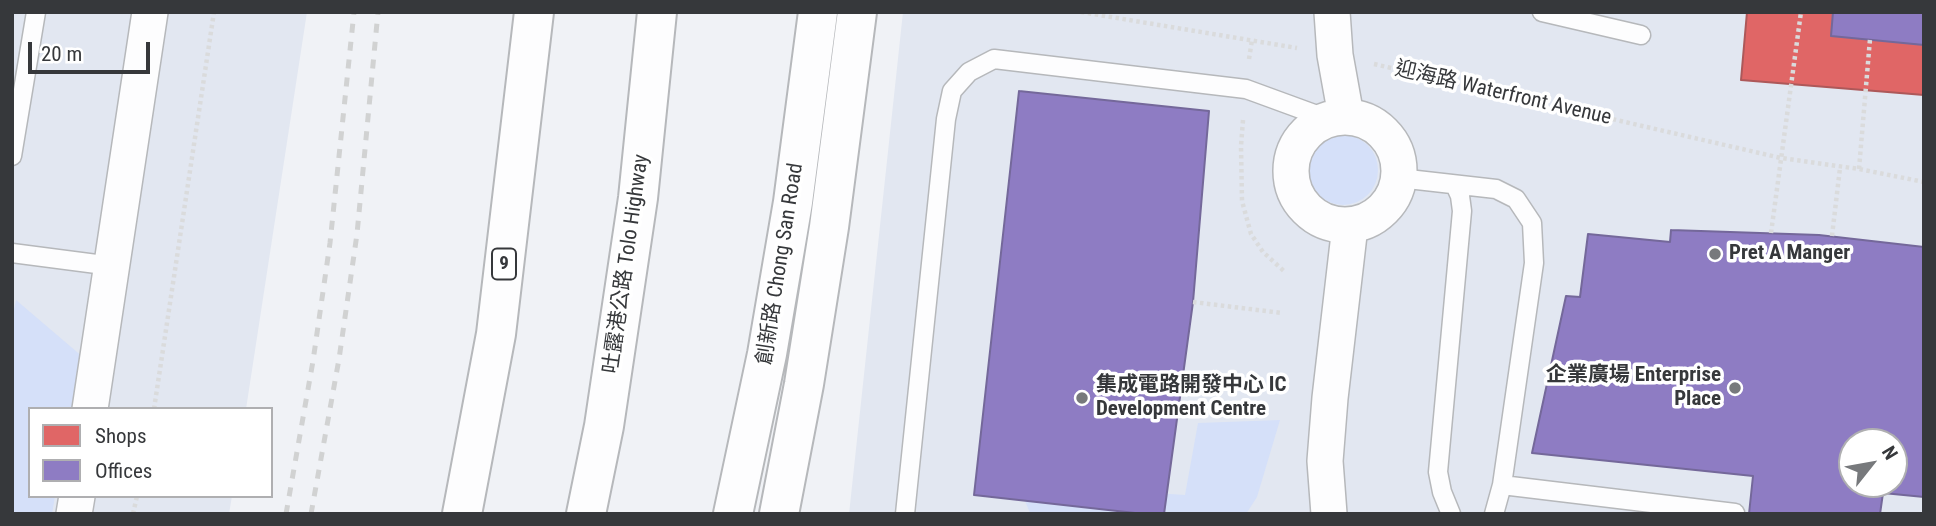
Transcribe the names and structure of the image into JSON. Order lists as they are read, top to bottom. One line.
{"streets":{"main road":["9","吐露港公路 Tolo Highway","創新路 Chong San Road"],"path":["迎海路 Waterfront Avenue"]},"places":["Pret A Manger","企業廣場 Enterprise Place","集成電路開發中心 IC Development Centre"],"legend":["Shops","Offices"],"scale_bar":"20 m","north":"top right"}
